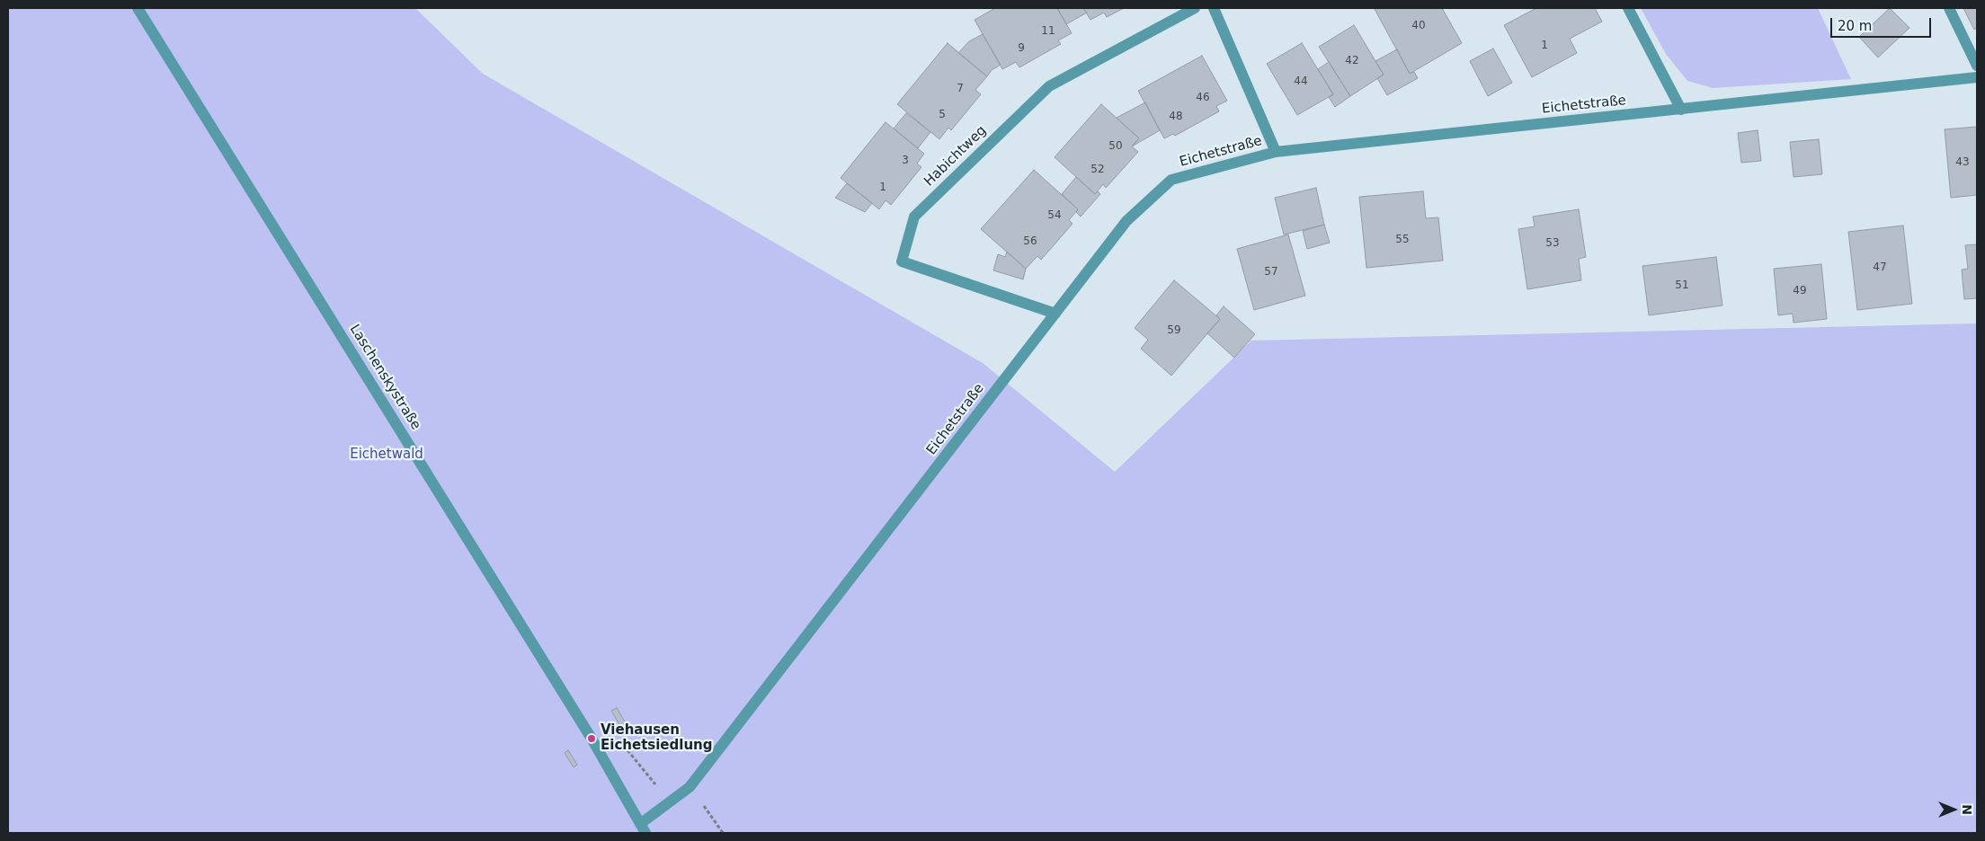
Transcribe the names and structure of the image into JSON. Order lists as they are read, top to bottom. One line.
{"streets":{"street":["Eichetstraße","Habichtweg","Laschenskystraße"]},"crossings":[["Eichetstraße","Habichtweg"],["Eichetstraße","Laschenskystraße"]],"parks":["Eichetwald"],"places":["Viehausen Eichetsiedlung"],"house_numbers":["40","11","1","9","42","44","7","46","5","48","50","3","43","52","1","54","55","56","53","47","57","51","49","59"],"scale_bar":"20 m","north":"right"}
